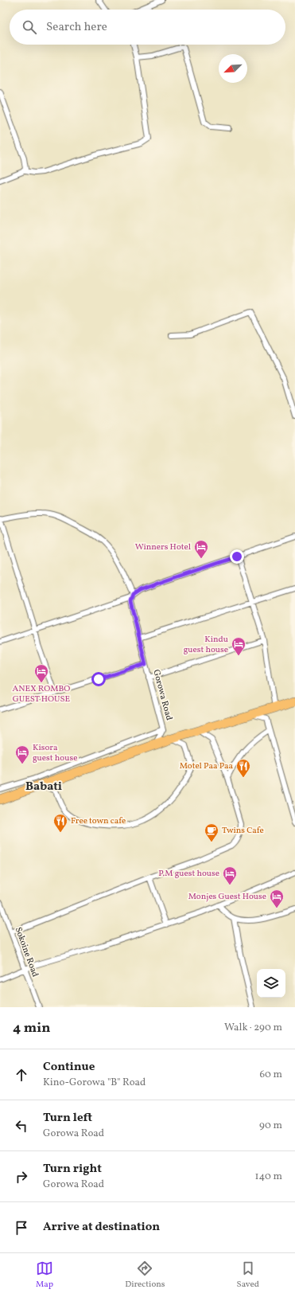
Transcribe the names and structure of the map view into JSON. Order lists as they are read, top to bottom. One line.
{"streets":{"street":["Gorowa Road","Sokoine Road"]},"districts":["Babati"],"places":{"hotel":["Winners Hotel","Kindu guest house","ANEX ROMBO GUEST HOUSE","Kisora guest house","P.M guest house","Monjes Guest House"],"restaurant":["Motel Paa Paa","Free town cafe"],"cafe":["Twins Cafe"]},"north":"bottom left","page":{"search":"Search here","heading":["4 min","Walk · 290 m"],"list":[["Continue","Kino-Gorowa \"B\" Road","60 m"],["Turn left","Gorowa Road","90 m"],["Turn right","Gorowa Road","140 m"],"Arrive at destination"],"nav":["Map","Directions","Saved"]}}
